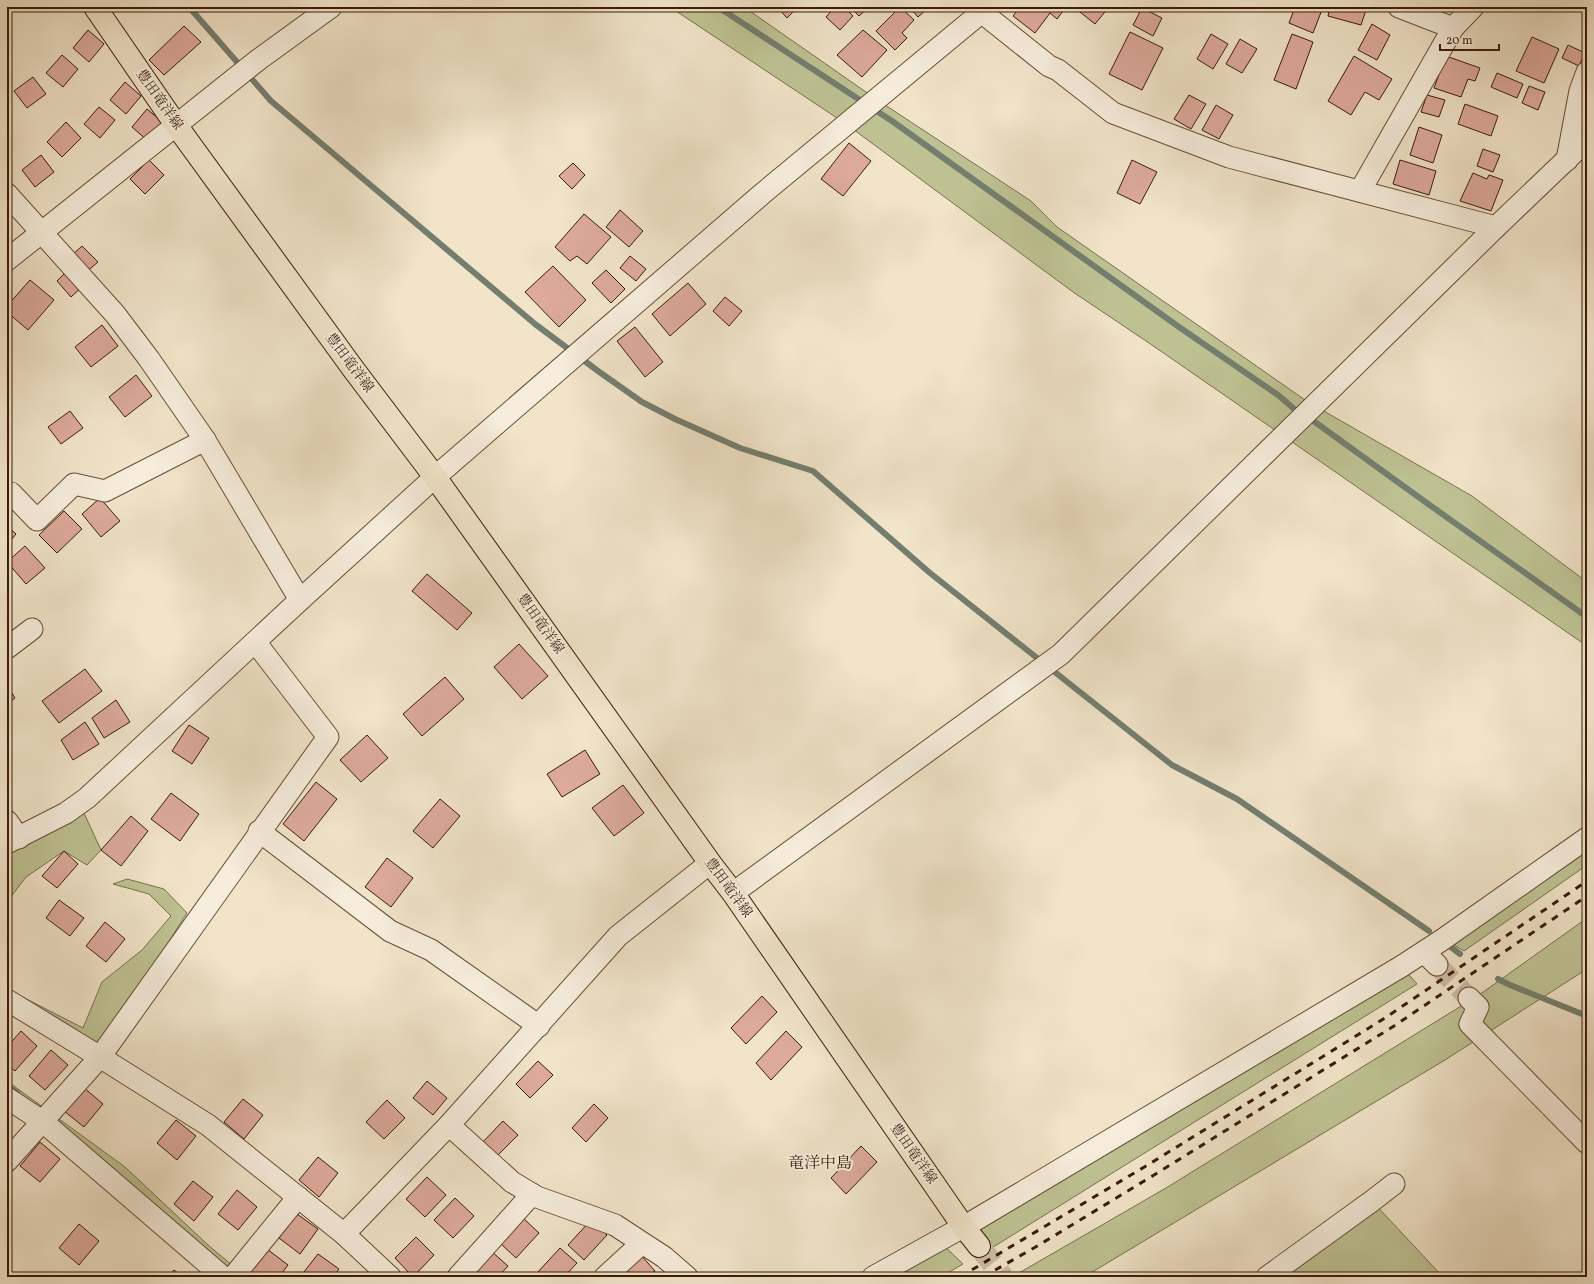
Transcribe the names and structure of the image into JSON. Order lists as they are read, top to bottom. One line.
{"streets":{"main road":["豊田竜洋線"]},"districts":["竜洋中島"],"scale_bar":"20 m"}
